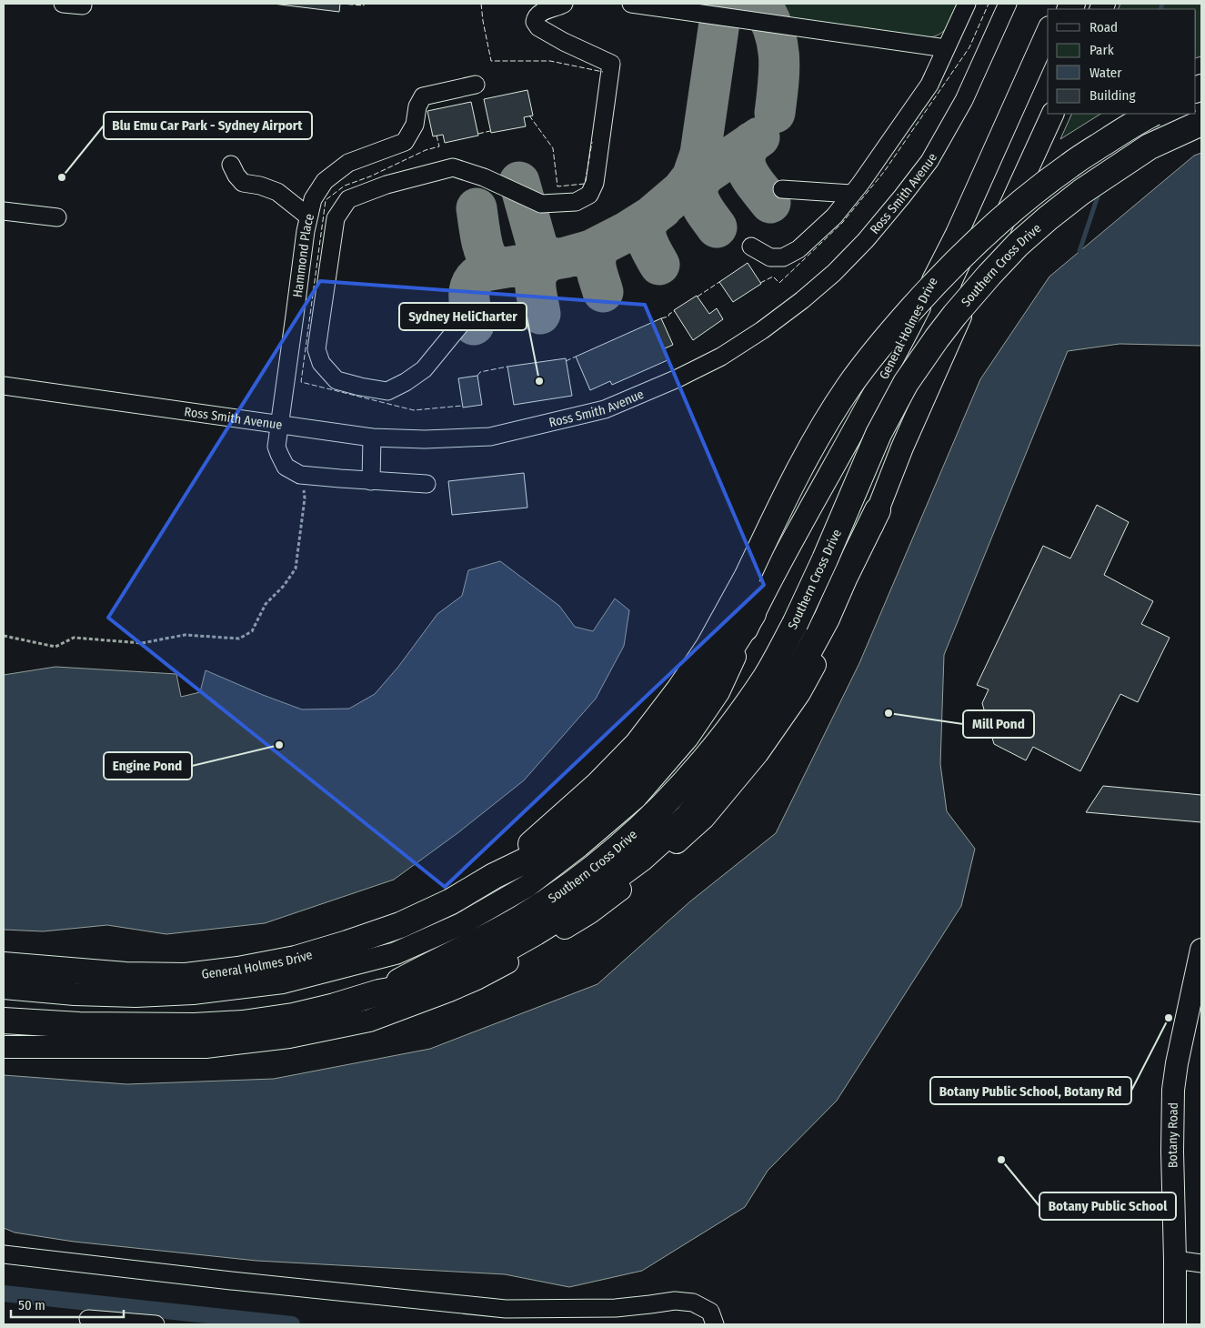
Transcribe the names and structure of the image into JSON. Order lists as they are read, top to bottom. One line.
{"streets":{"highway":["Southern Cross Drive","General Holmes Drive"],"main road":["Botany Road"],"street":["Ross Smith Avenue","Hammond Place"]},"crossings":[["Ross Smith Avenue","Hammond Place"]],"places":["Blu Emu Car Park - Sydney Airport","Sydney HeliCharter","Mill Pond","Engine Pond","Botany Public School, Botany Rd","Botany Public School"],"legend":["Road","Park","Water","Building"],"scale_bar":"50 m"}
